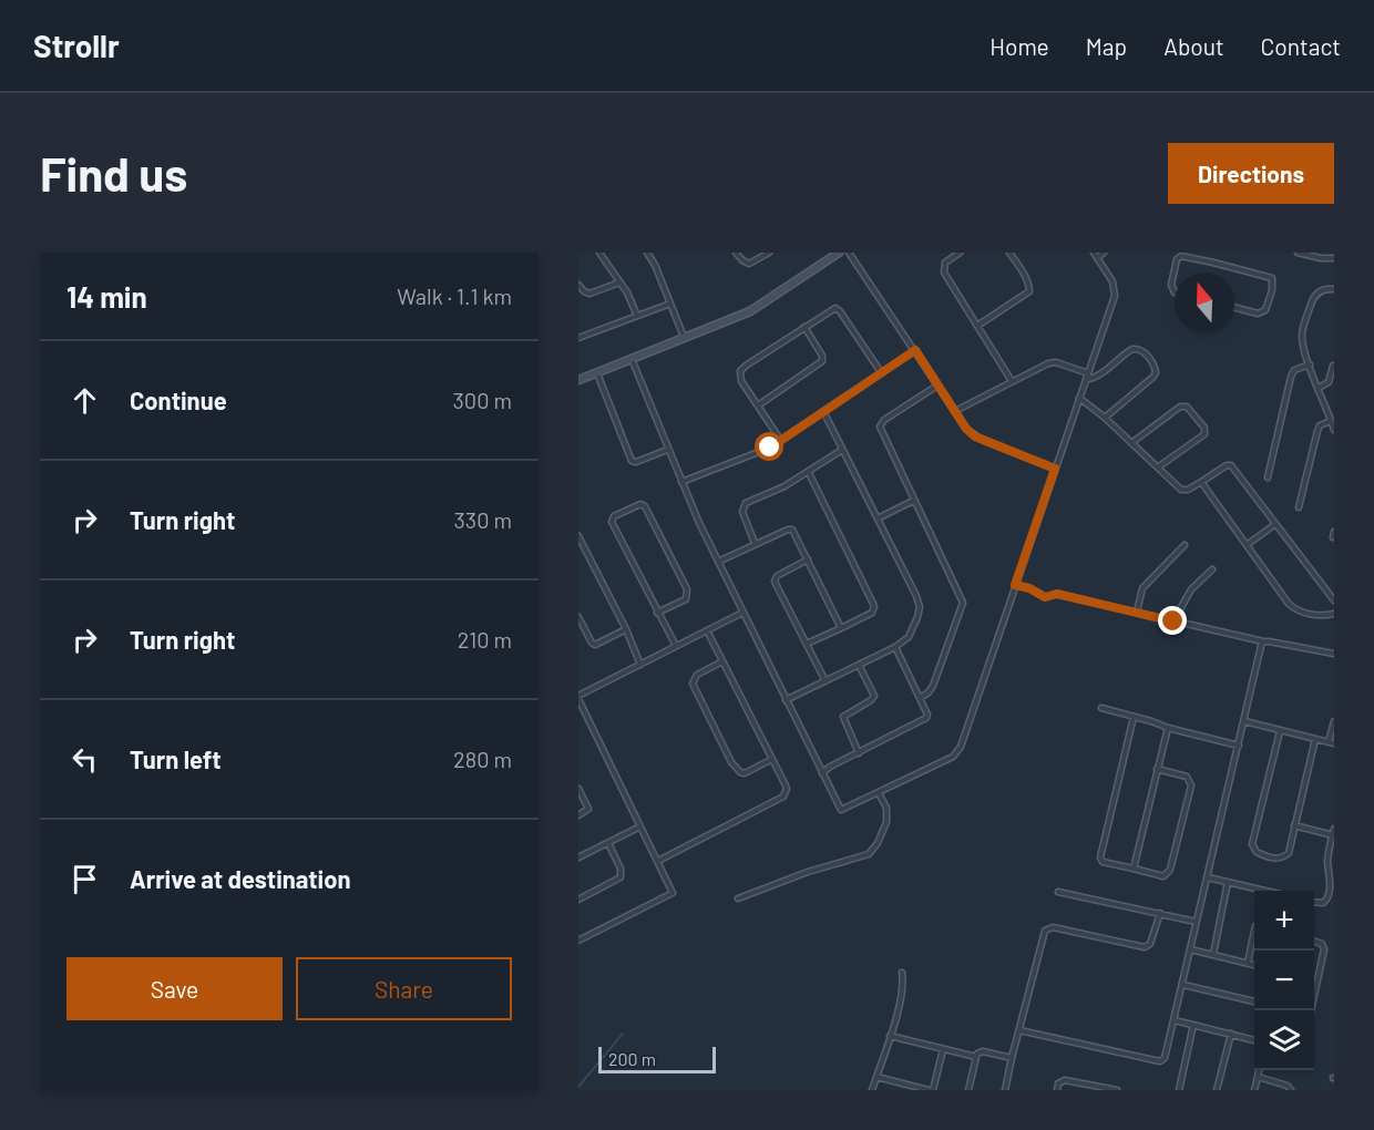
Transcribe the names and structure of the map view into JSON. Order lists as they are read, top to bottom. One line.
{"scale_bar":"200 m","north":"top","page":{"header":"Strollr","nav":["Home","Map","About","Contact"],"buttons":["Directions",["Save","Share"]],"title":"Find us","heading":["14 min","Walk · 1.1 km"],"list":[["Continue","300 m"],["Turn right","330 m"],["Turn right","210 m"],["Turn left","280 m"],"Arrive at destination"],"map_buttons":["+","−"],"scale":"200 m"}}
